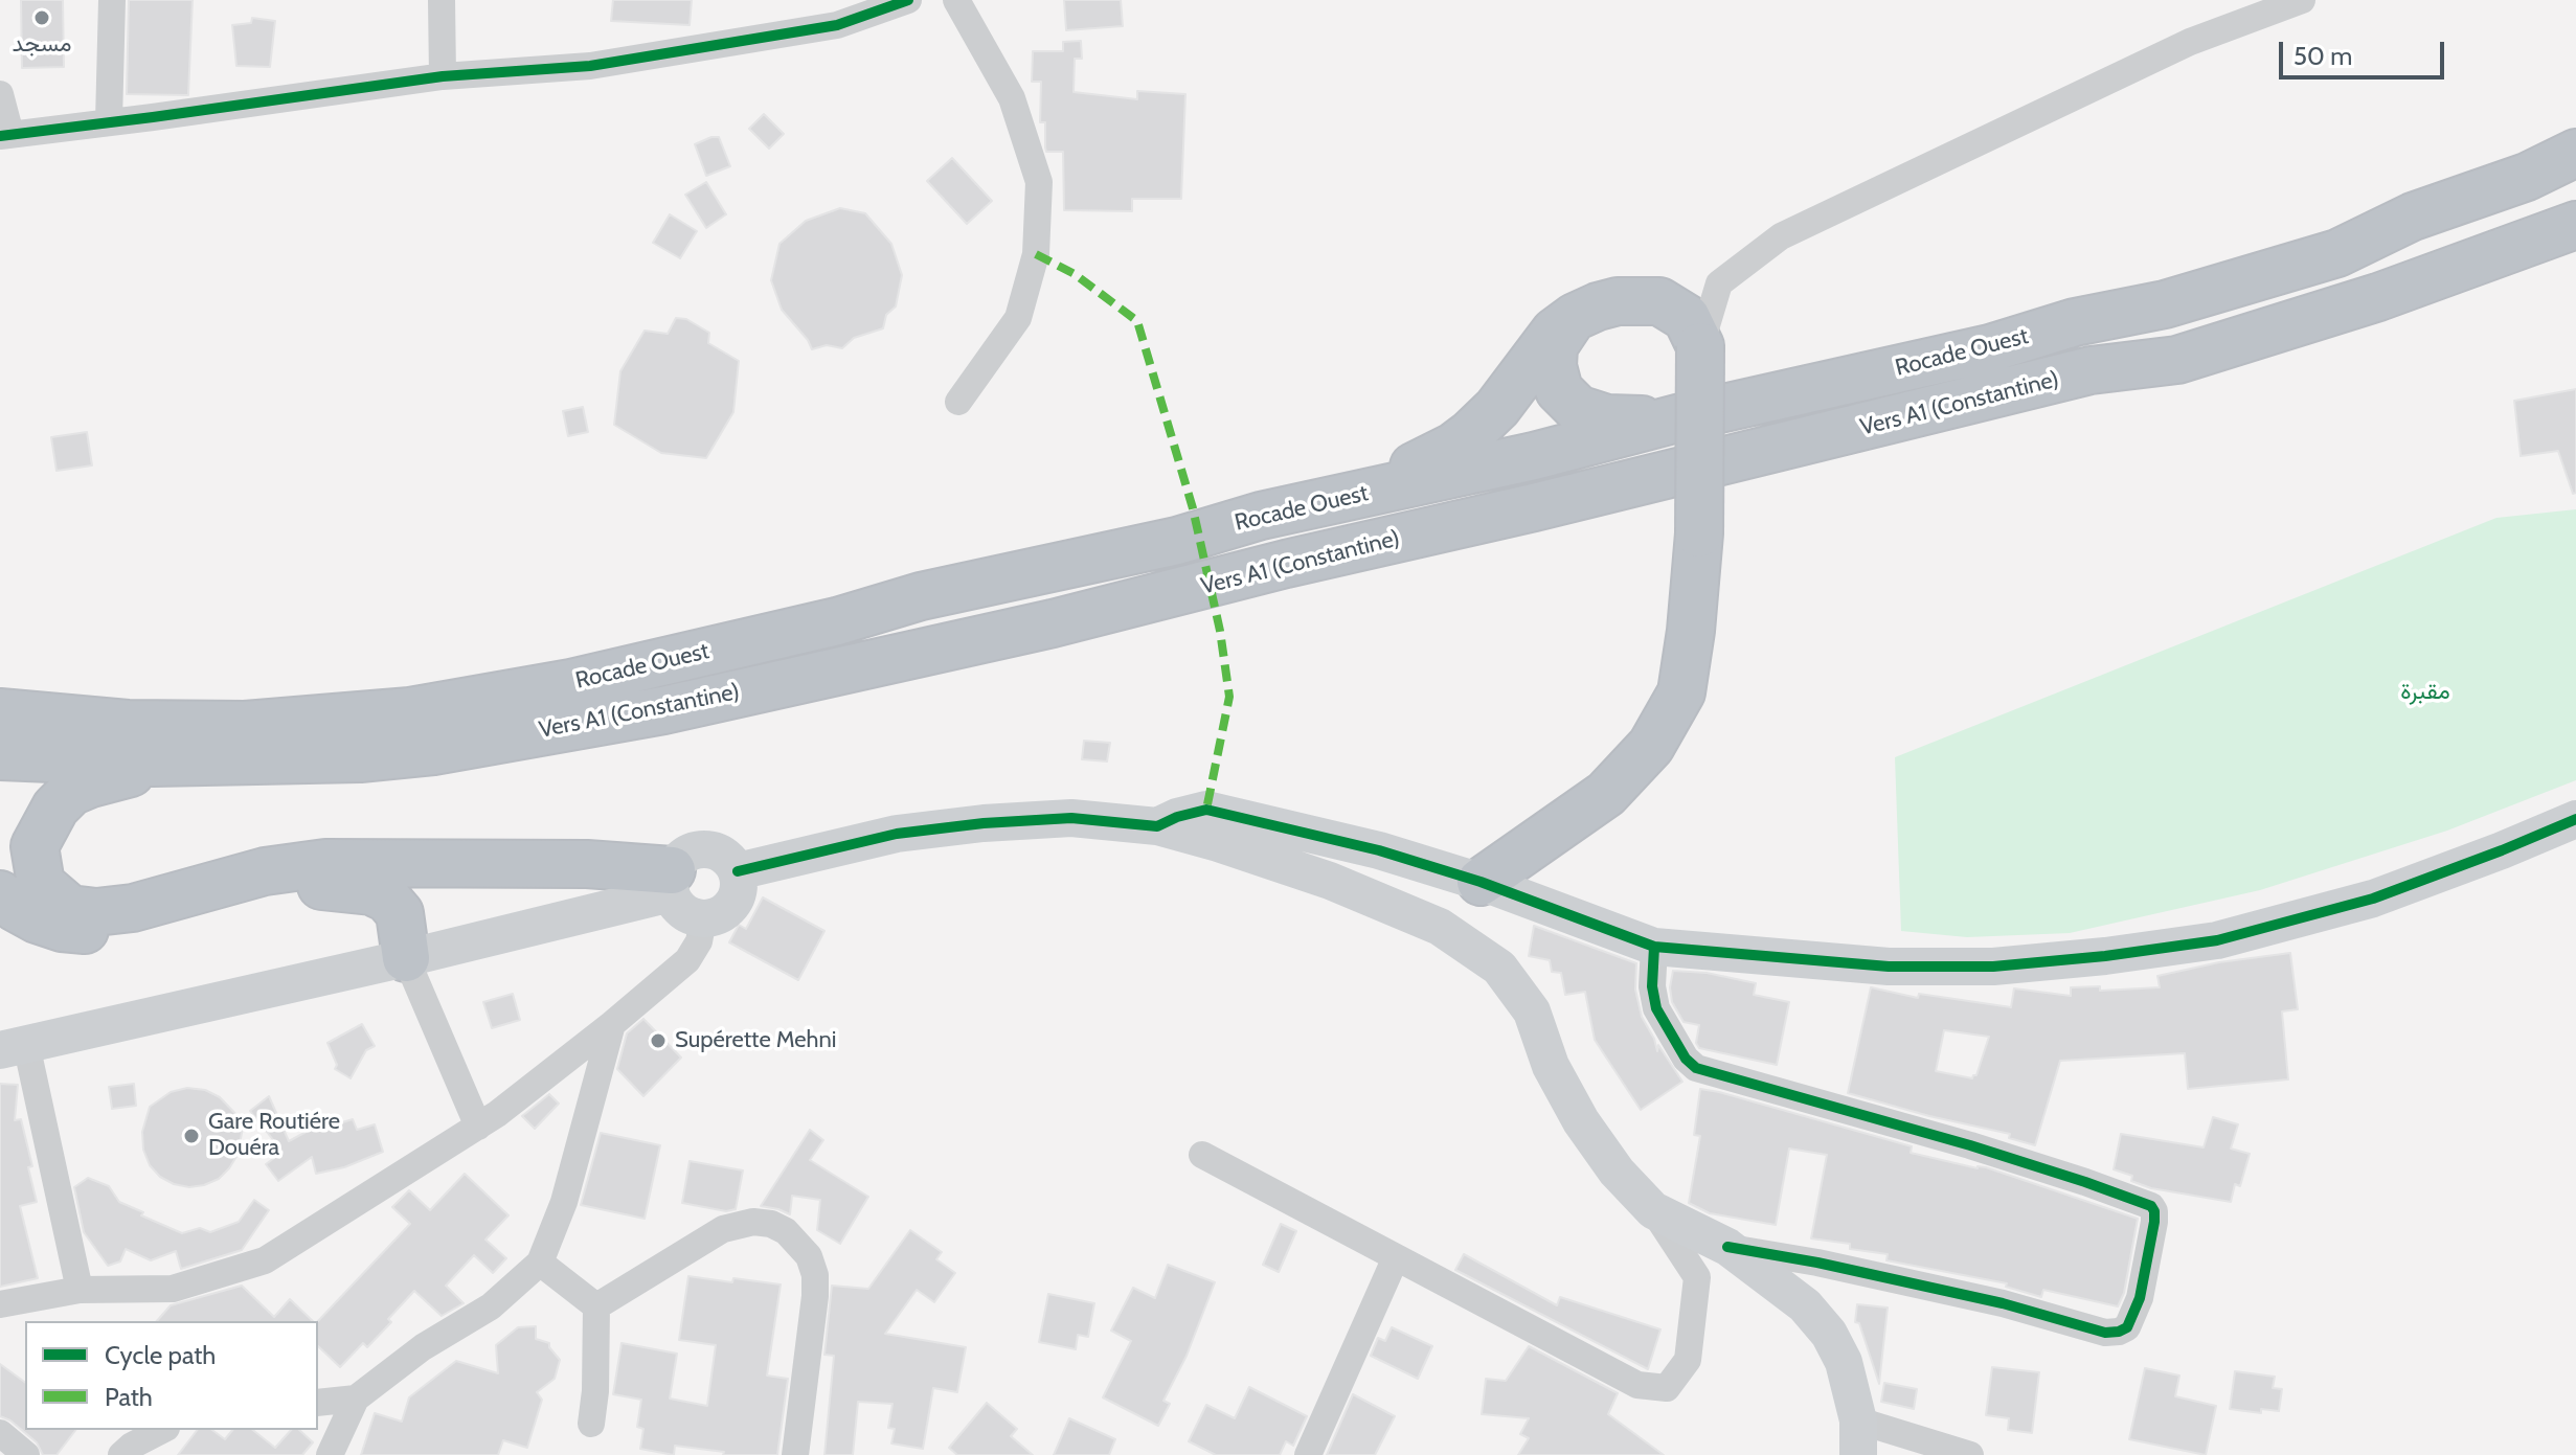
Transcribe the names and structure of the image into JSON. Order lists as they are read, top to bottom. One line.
{"streets":{"highway":["Rocade Ouest","Vers A1 (Constantine)"]},"crossings":[["Rocade Ouest","Vers A1 (Constantine)"]],"parks":["مقبرة"],"places":["مسجد","Supérette Mehni","Gare Routiére Douéra"],"legend":["Cycle path","Path"],"scale_bar":"50 m"}
